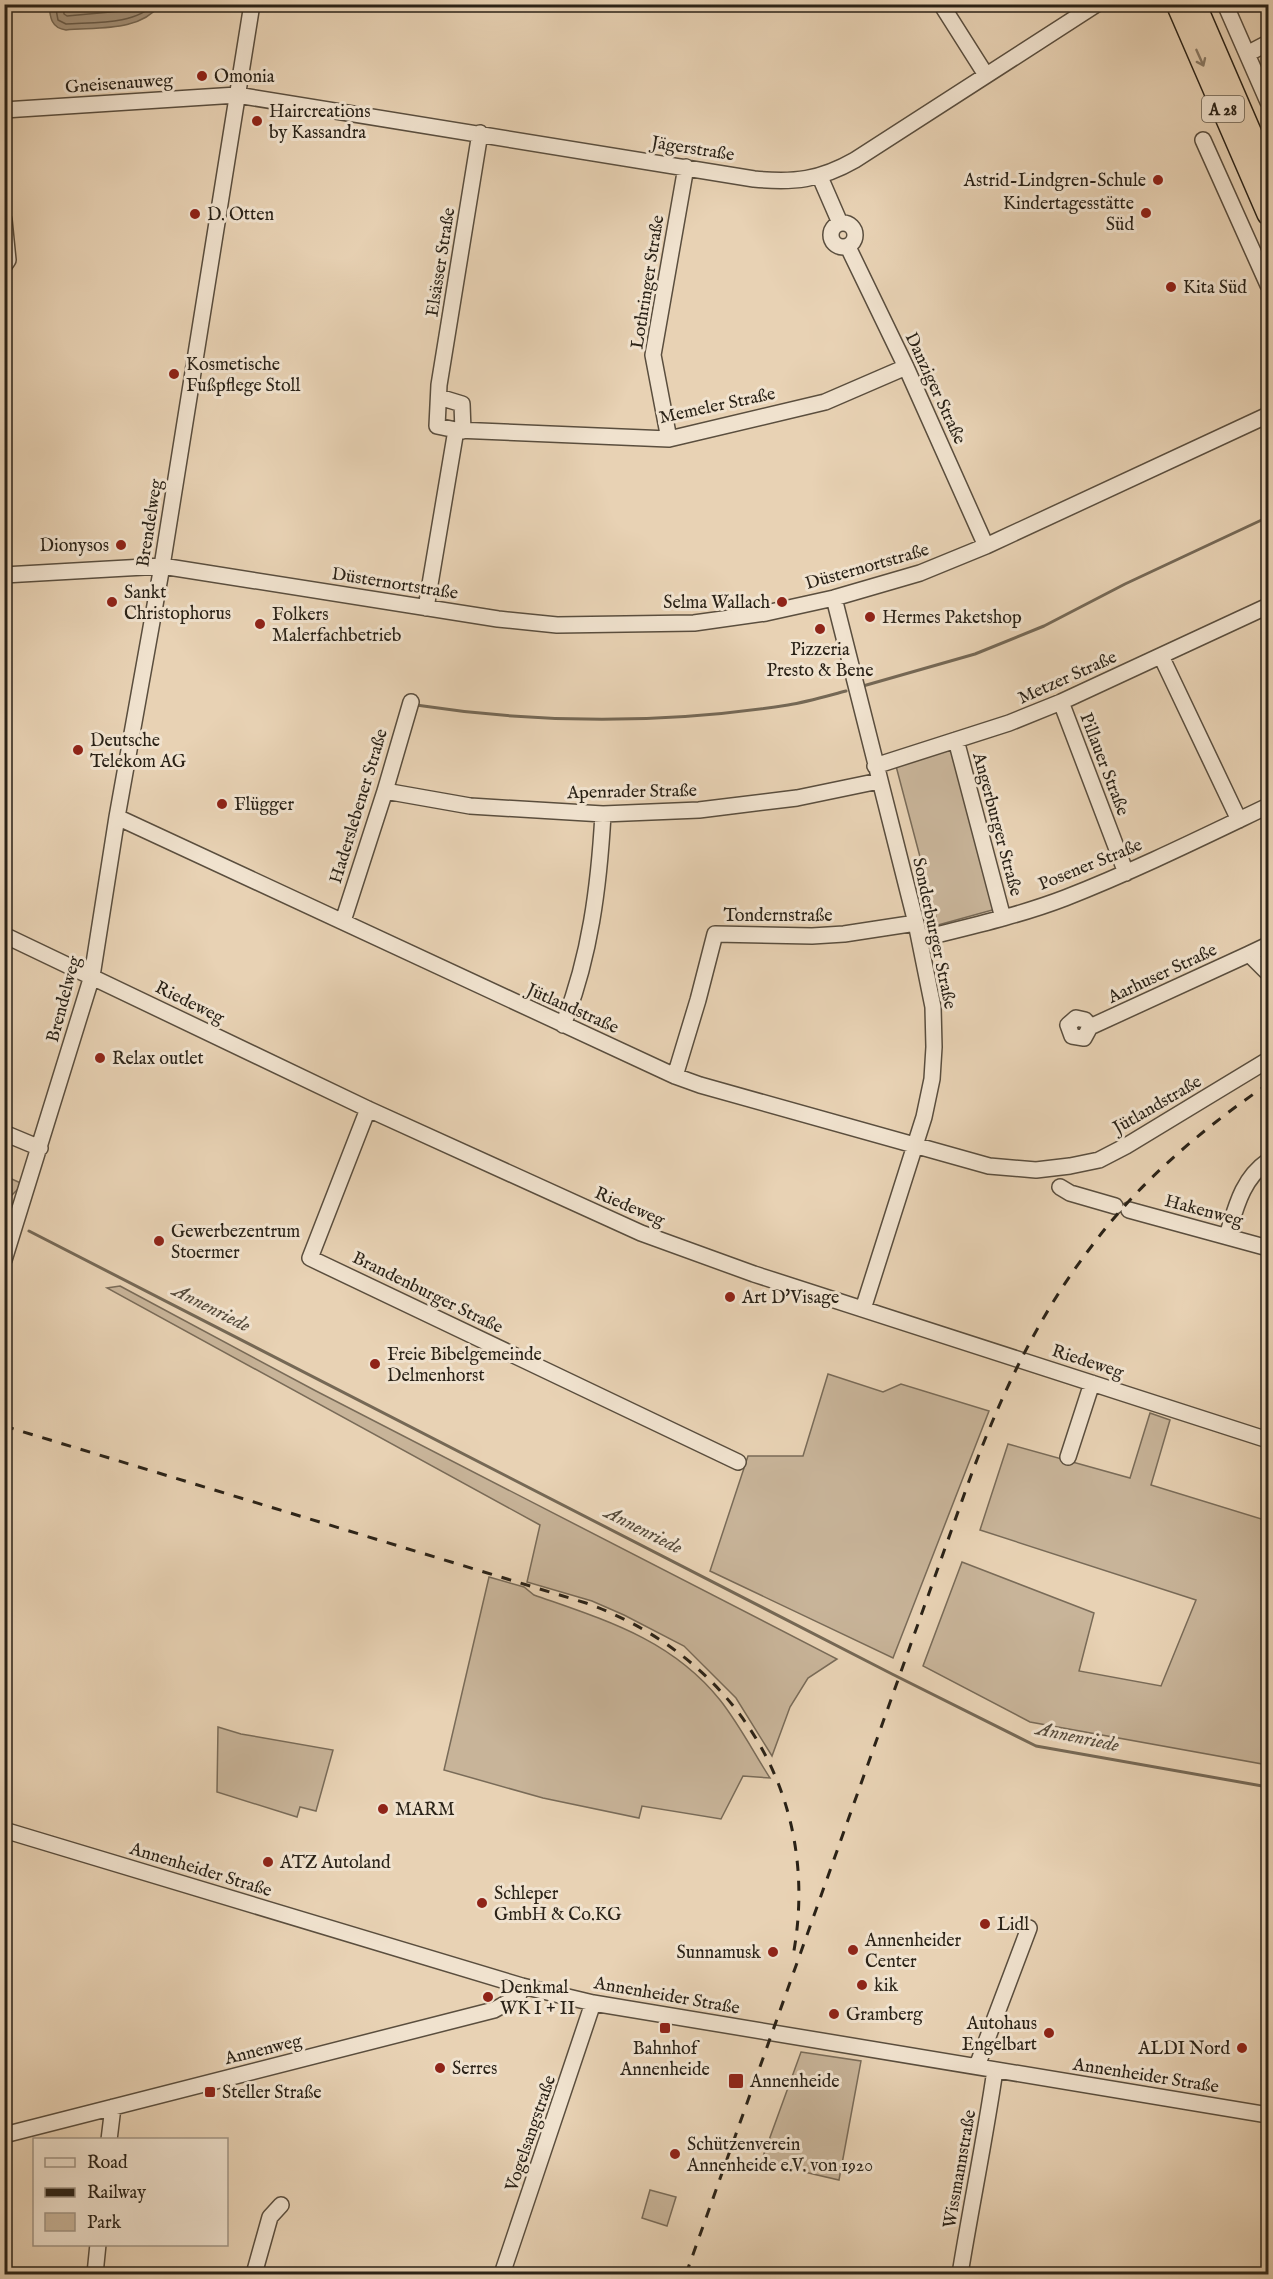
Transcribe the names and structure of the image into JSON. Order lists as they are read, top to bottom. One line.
{"streets":{"highway":["A 28"],"street":["Gneisenauweg","Jägerstraße","Elsässer Straße","Lothringer Straße","Danziger Straße","Memeler Straße","Brendelweg","Düsternortstraße","Metzer Straße","Pillauer Straße","Apenrader Straße","Haderslebener Straße","Angerburger Straße","Posener Straße","Tondernstraße","Sonderburger Straße","Aarhuser Straße","Riedeweg","Jütlandstraße","Hakenweg","Brandenburger Straße","Annenheider Straße","Annenweg","Vogelsangstraße","Wissmannstraße"]},"crossings":[["Gneisenauweg","Jägerstraße"],["Gneisenauweg","Brendelweg"],["Jägerstraße","Elsässer Straße"],["Jägerstraße","Lothringer Straße"],["Jägerstraße","Danziger Straße"],["Jägerstraße","Brendelweg"],["Elsässer Straße","Memeler Straße"],["Lothringer Straße","Memeler Straße"],["Danziger Straße","Memeler Straße"],["Danziger Straße","Düsternortstraße"],["Brendelweg","Düsternortstraße"],["Brendelweg","Riedeweg"],["Brendelweg","Jütlandstraße"],["Düsternortstraße","Sonderburger Straße"],["Metzer Straße","Pillauer Straße"],["Metzer Straße","Apenrader Straße"],["Metzer Straße","Angerburger Straße"],["Metzer Straße","Sonderburger Straße"],["Pillauer Straße","Posener Straße"],["Apenrader Straße","Haderslebener Straße"],["Apenrader Straße","Sonderburger Straße"],["Haderslebener Straße","Jütlandstraße"],["Angerburger Straße","Posener Straße"],["Posener Straße","Sonderburger Straße"],["Tondernstraße","Sonderburger Straße"],["Tondernstraße","Jütlandstraße"],["Sonderburger Straße","Riedeweg"],["Sonderburger Straße","Jütlandstraße"],["Riedeweg","Brandenburger Straße"],["Annenheider Straße","Annenweg"],["Annenheider Straße","Vogelsangstraße"],["Annenheider Straße","Wissmannstraße"]],"water":["Annenriede"],"places":{"other":["Omonia","Haircreations by Kassandra","Astrid-Lindgren-Schule","Kindertagesstätte Süd","D. Otten","Kita Süd","Kosmetische Fußpflege Stoll","Dionysos","Sankt Christophorus","Selma Wallach","Hermes Paketshop","Folkers Malerfachbetrieb","Pizzeria Presto & Bene","Deutsche Telekom AG","Flügger","Relax outlet","Gewerbezentrum Stoermer","Art D'Visage","Freie Bibelgemeinde Delmenhorst","MARM","ATZ Autoland","Schleper GmbH & Co.KG","Lidl","Annenheider Center","Sunnamusk","kik","Denkmal WK I + II","Gramberg","Autohaus Engelbart","ALDI Nord","Serres","Schützenverein Annenheide e.V. von 1920"],"transit":["Bahnhof Annenheide","Annenheide","Steller Straße"]},"legend":["Road","Railway","Park"]}
